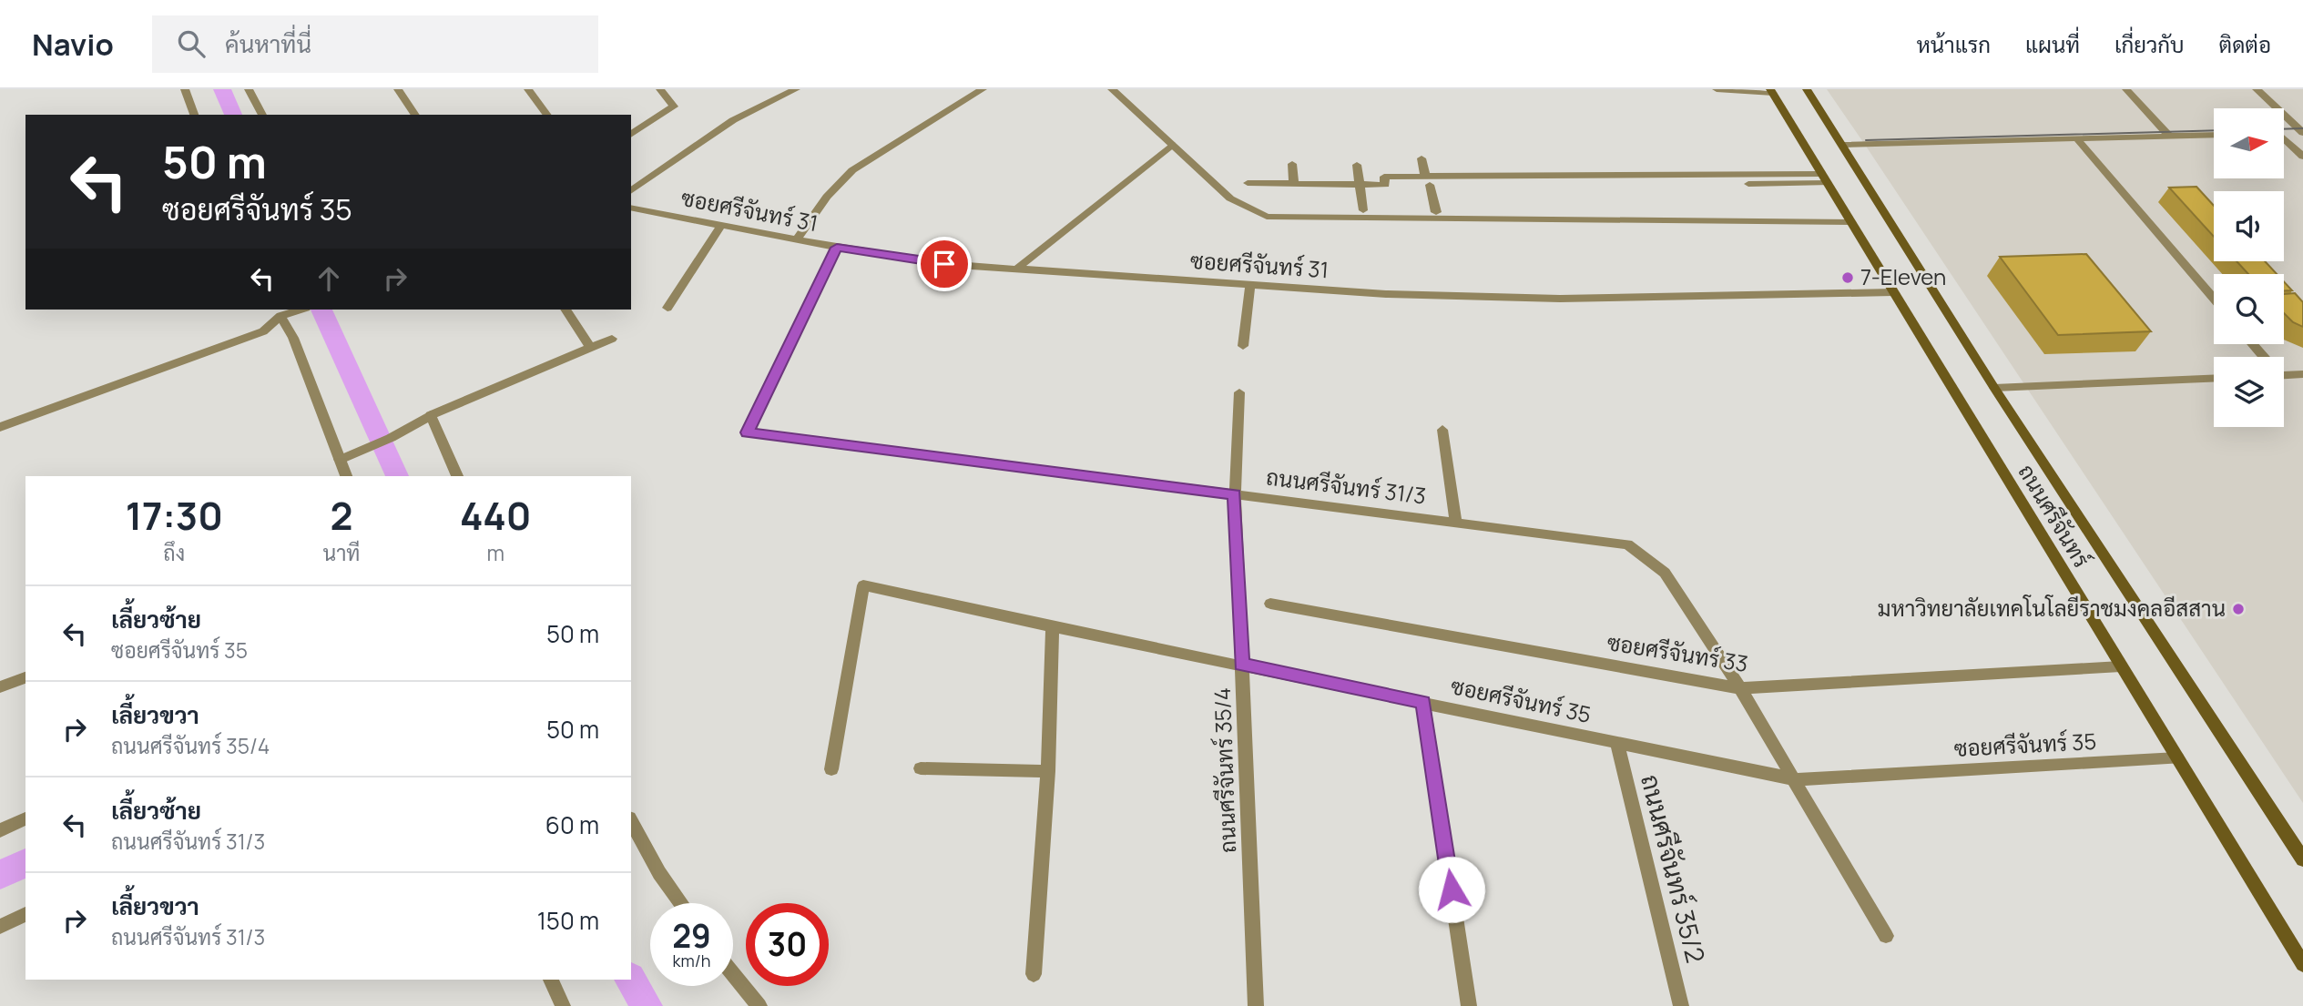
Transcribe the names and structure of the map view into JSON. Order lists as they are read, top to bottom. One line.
{"streets":{"main road":["ถนนศรีจันทร์"],"street":["ซอยศรีจันทร์ 31","ถนนศรีจันทร์ 31/3","ซอยศรีจันทร์ 33","ซอยศรีจันทร์ 35","ถนนศรีจันทร์ 35/4","ถนนศรีจันทร์ 35/2"]},"crossings":[["ซอยศรีจันทร์ 31","ถนนศรีจันทร์ 31/3"],["ซอยศรีจันทร์ 31","ถนนศรีจันทร์"],["ถนนศรีจันทร์ 31/3","ซอยศรีจันทร์ 33"],["ถนนศรีจันทร์ 31/3","ซอยศรีจันทร์ 35"],["ถนนศรีจันทร์ 31/3","ถนนศรีจันทร์ 35/4"],["ถนนศรีจันทร์","ซอยศรีจันทร์ 33"],["ถนนศรีจันทร์","ซอยศรีจันทร์ 35"],["ซอยศรีจันทร์ 35","ถนนศรีจันทร์ 35/4"],["ซอยศรีจันทร์ 35","ถนนศรีจันทร์ 35/2"]],"places":["7-Eleven","มหาวิทยาลัยเทคโนโลยีราชมงคลอีสสาน"],"north":"right","page":{"header":"Navio","search":"ค้นหาที่นี่","nav":["หน้าแรก","แผนที่","เกี่ยวกับ","ติดต่อ"],"turn":["50 m","ซอยศรีจันทร์ 35"],"eta":["17:30","ถึง","2","นาที","440","m"],"list":[{"name":"เลี้ยวซ้าย","note":"ซอยศรีจันทร์ 35","value":"50 m"},{"name":"เลี้ยวขวา","note":"ถนนศรีจันทร์ 35/4","value":"50 m"},{"name":"เลี้ยวซ้าย","note":"ถนนศรีจันทร์ 31/3","value":"60 m"},{"name":"เลี้ยวขวา","note":"ถนนศรีจันทร์ 31/3","value":"150 m"}],"speed":"29 km/h","limit":"30"}}
